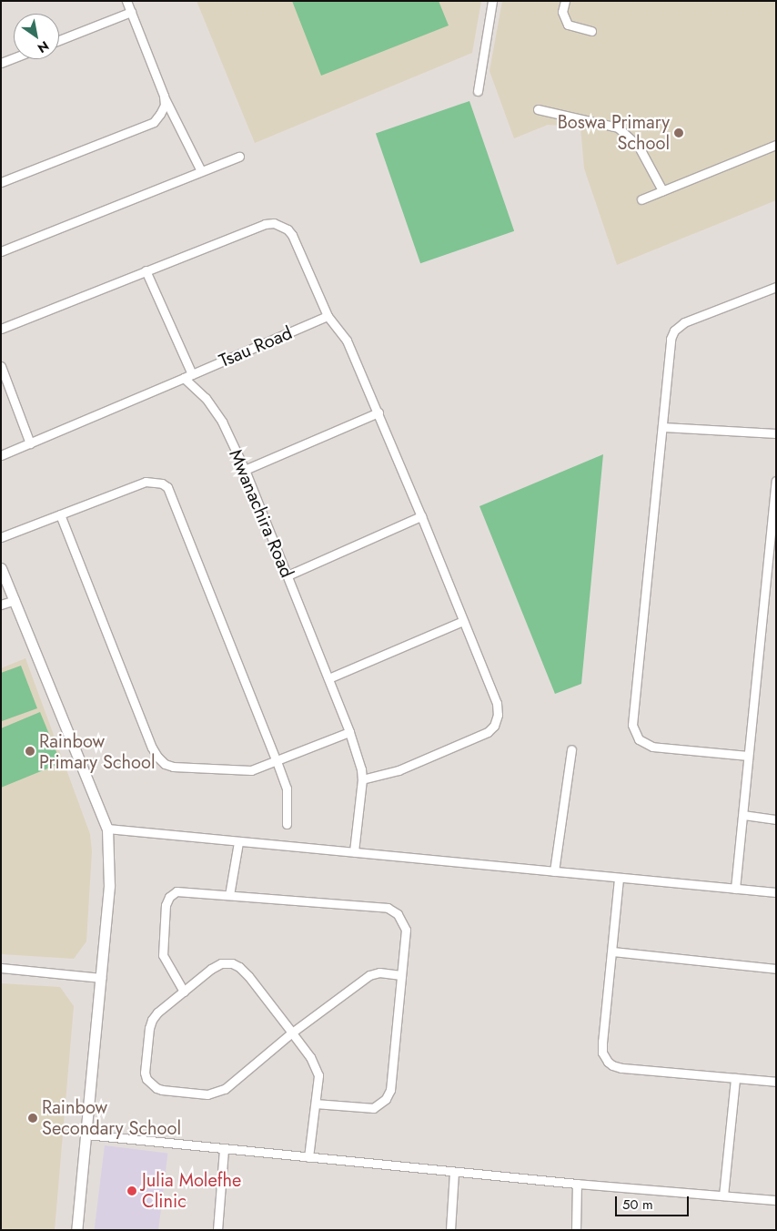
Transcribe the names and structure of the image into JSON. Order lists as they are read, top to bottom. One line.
{"streets":{"street":["Tsau Road","Mwanachira Road"]},"crossings":[["Tsau Road","Mwanachira Road"]],"places":["Boswa Primary School","Rainbow Primary School","Rainbow Secondary School","Julia Molefhe Clinic"],"scale_bar":"50 m","north":"bottom right"}
